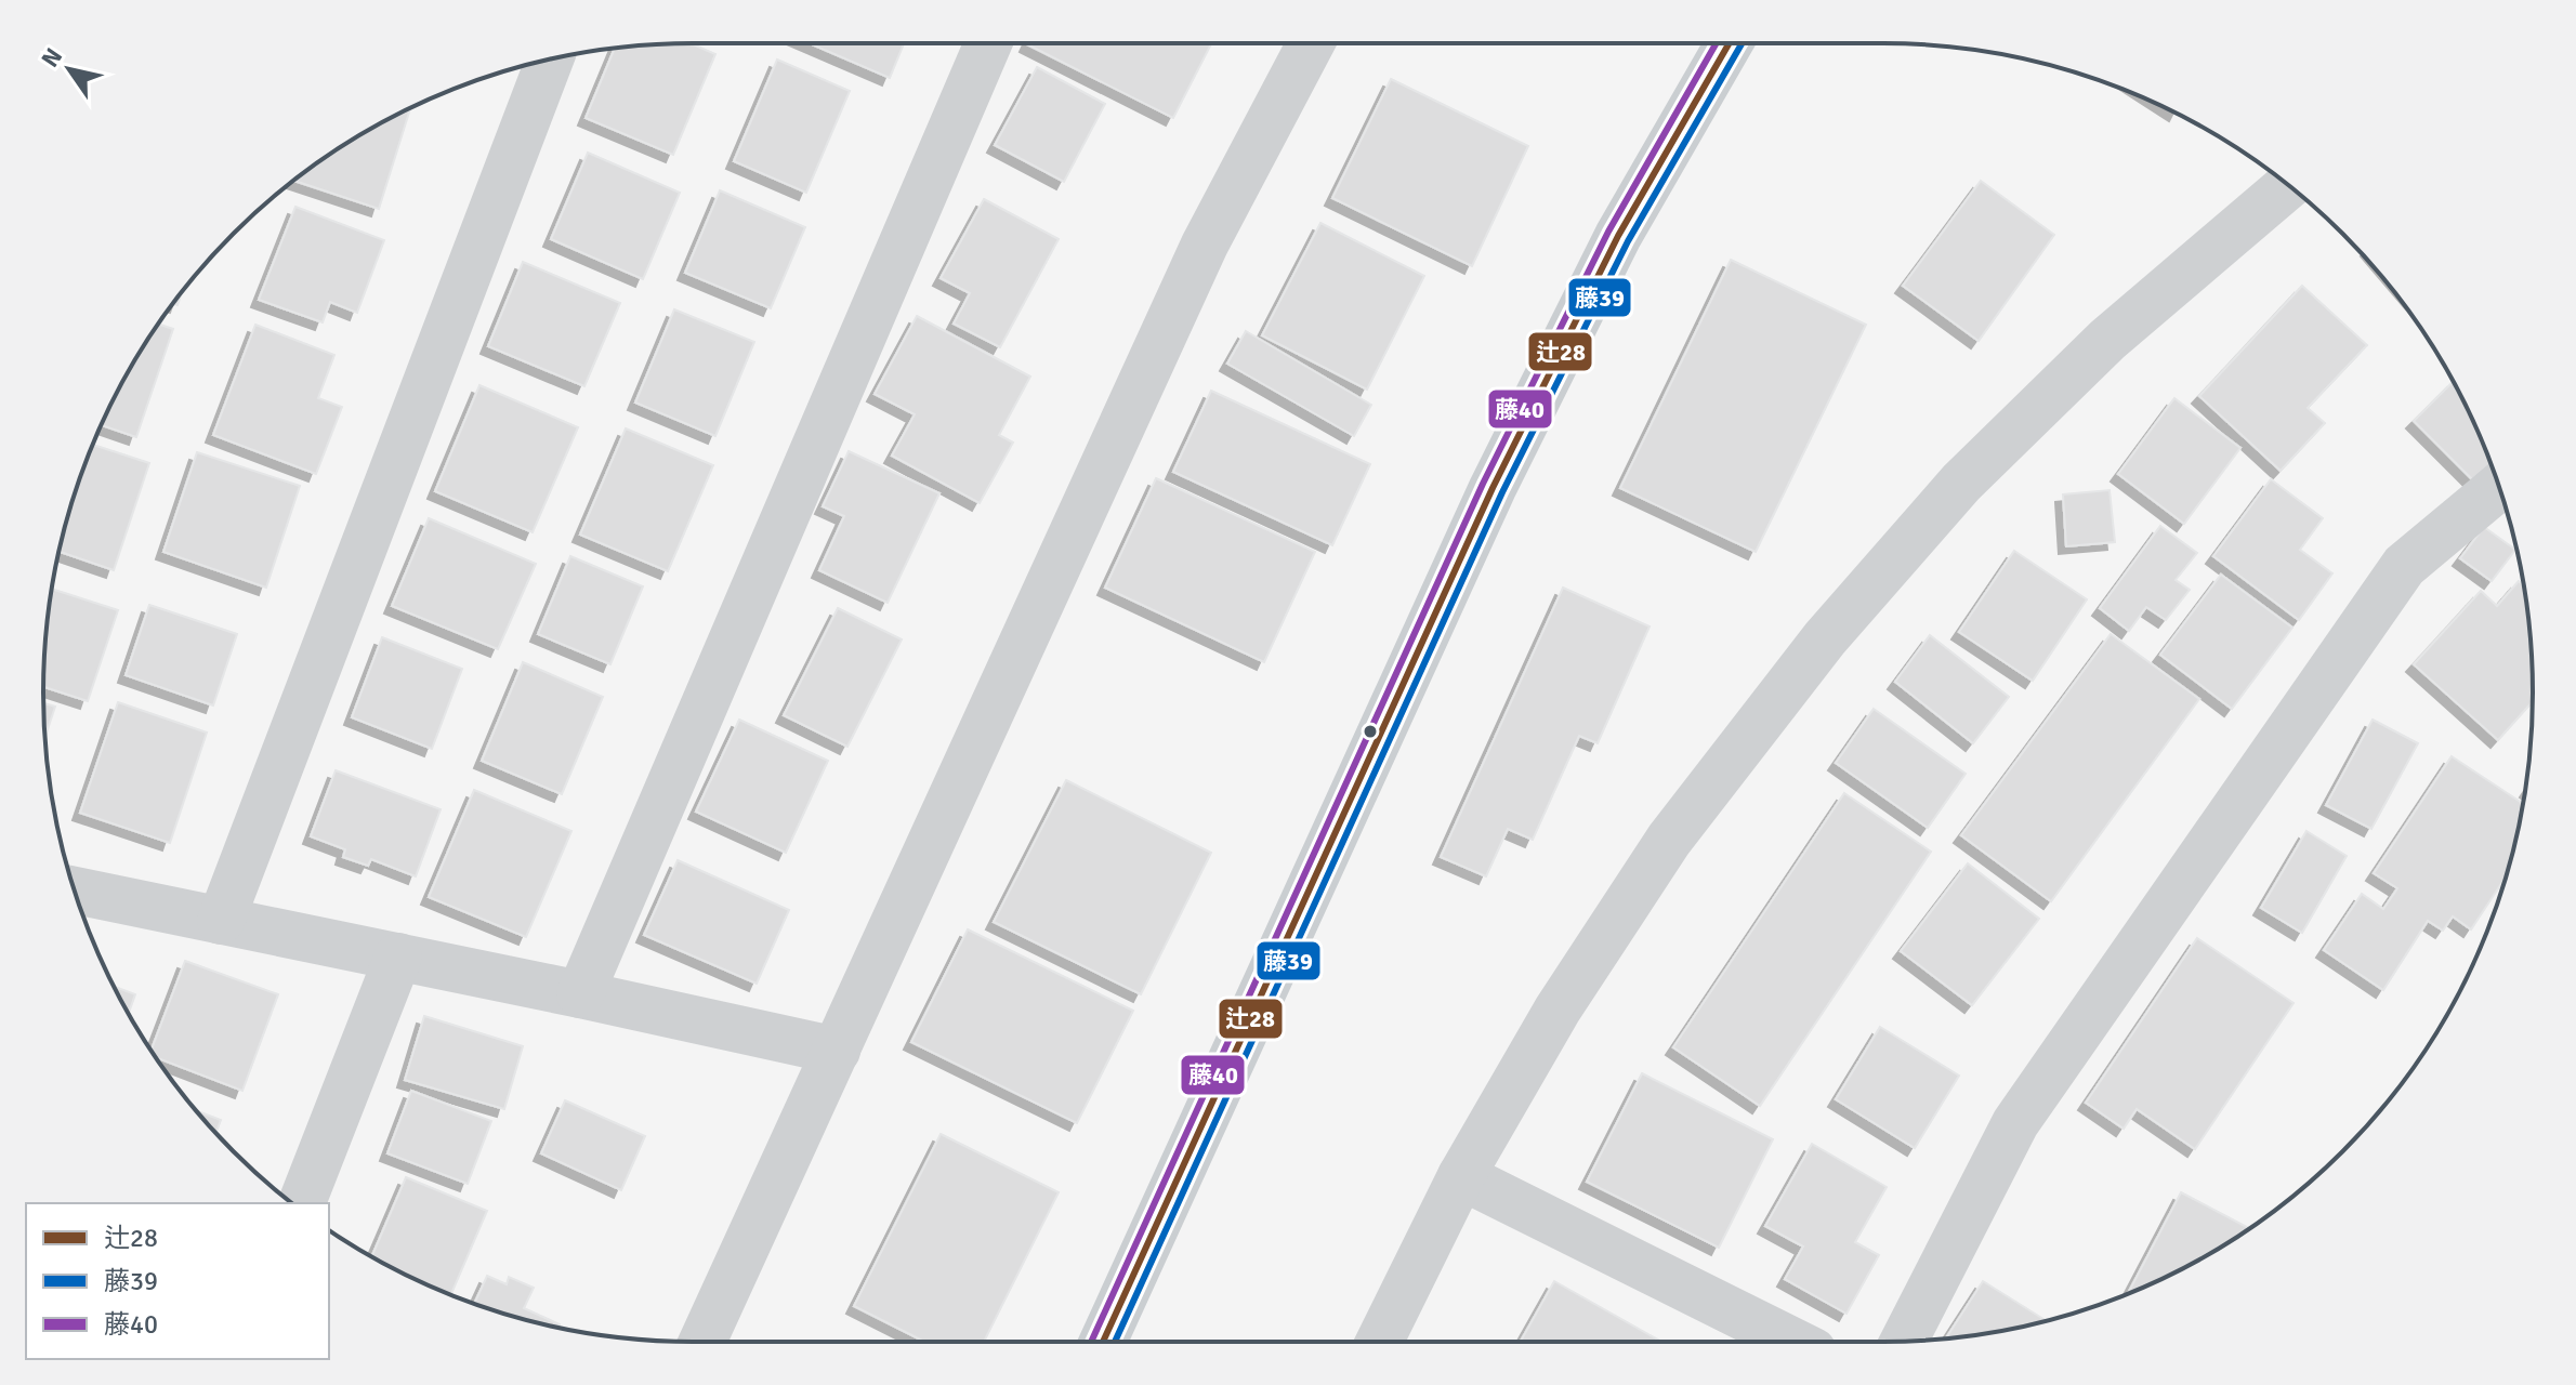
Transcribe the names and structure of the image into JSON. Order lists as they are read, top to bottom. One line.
{"lines":["transit line 辻28","transit line 藤39","transit line 藤40"],"legend":["辻28","藤39","藤40"],"north":"top left"}
